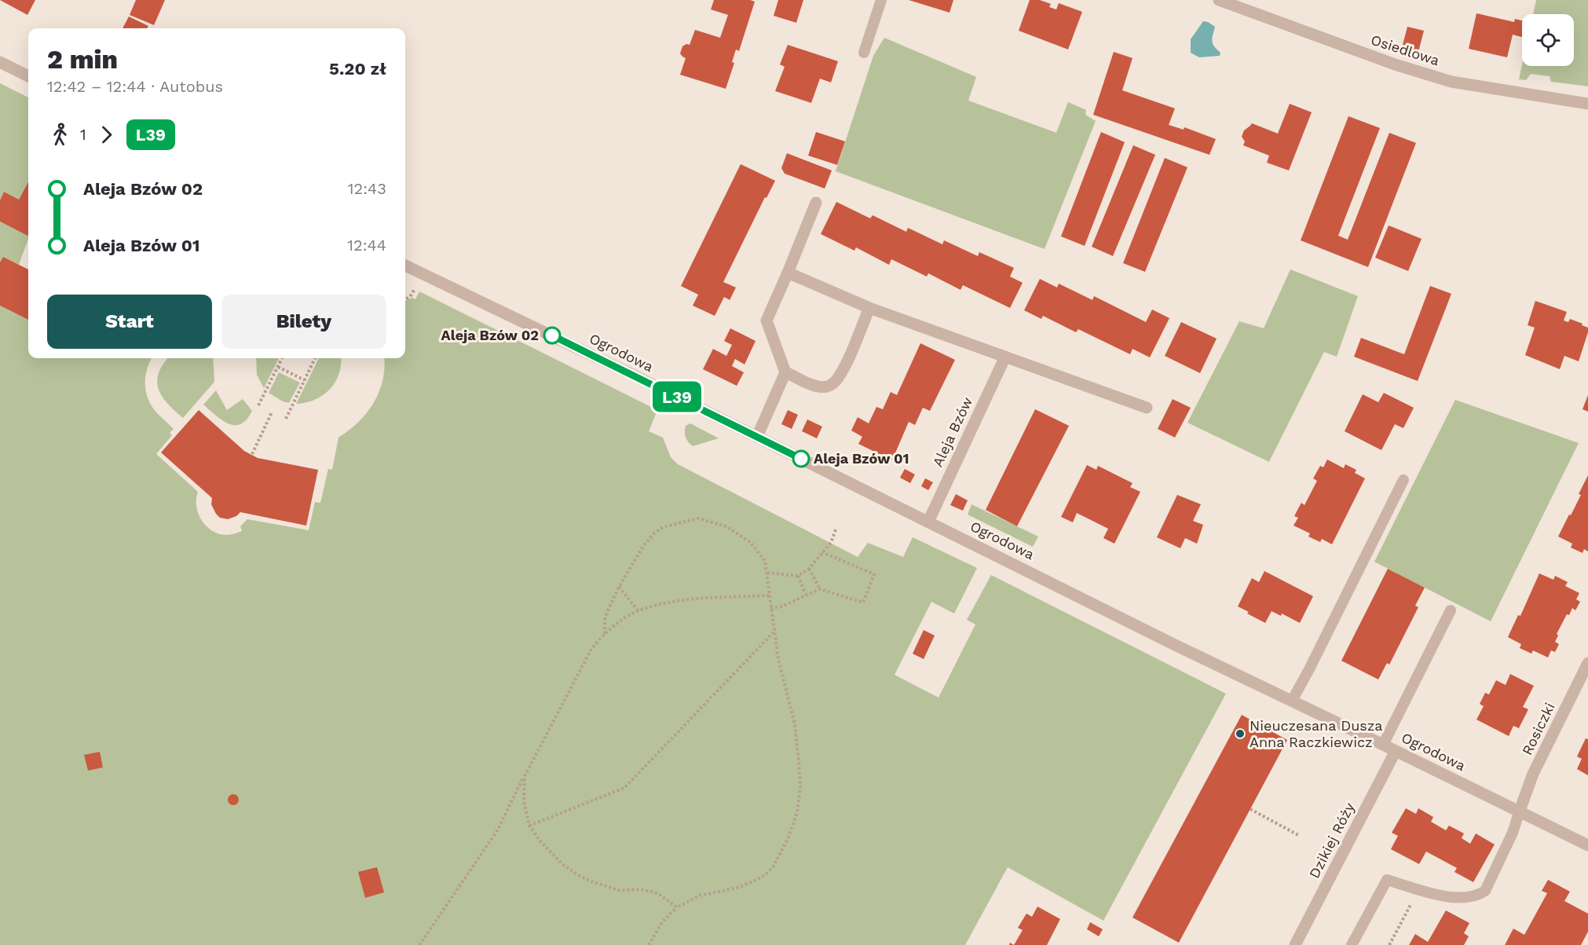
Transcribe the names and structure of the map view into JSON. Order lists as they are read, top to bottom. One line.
{"streets":{"street":["Osiedlowa","Ogrodowa","Aleja Bzów","Rosiczki","Dzikiej Róży"]},"crossings":[["Ogrodowa","Aleja Bzów"],["Ogrodowa","Rosiczki"],["Ogrodowa","Dzikiej Róży"]],"places":["Aleja Bzów 02","Aleja Bzów 01","Nieuczesana Dusza Anna Raczkiewicz"],"lines":["bus line L39"],"page":{"on_map":"L39","heading":["2 min","12:42 – 12:44 · Autobus","5.20 zł"],"legs":["1","L39"],"list":[{"name":"Aleja Bzów 02","value":"12:43"},{"name":"Aleja Bzów 01","value":"12:44"}],"buttons":["Start","Bilety"]}}
